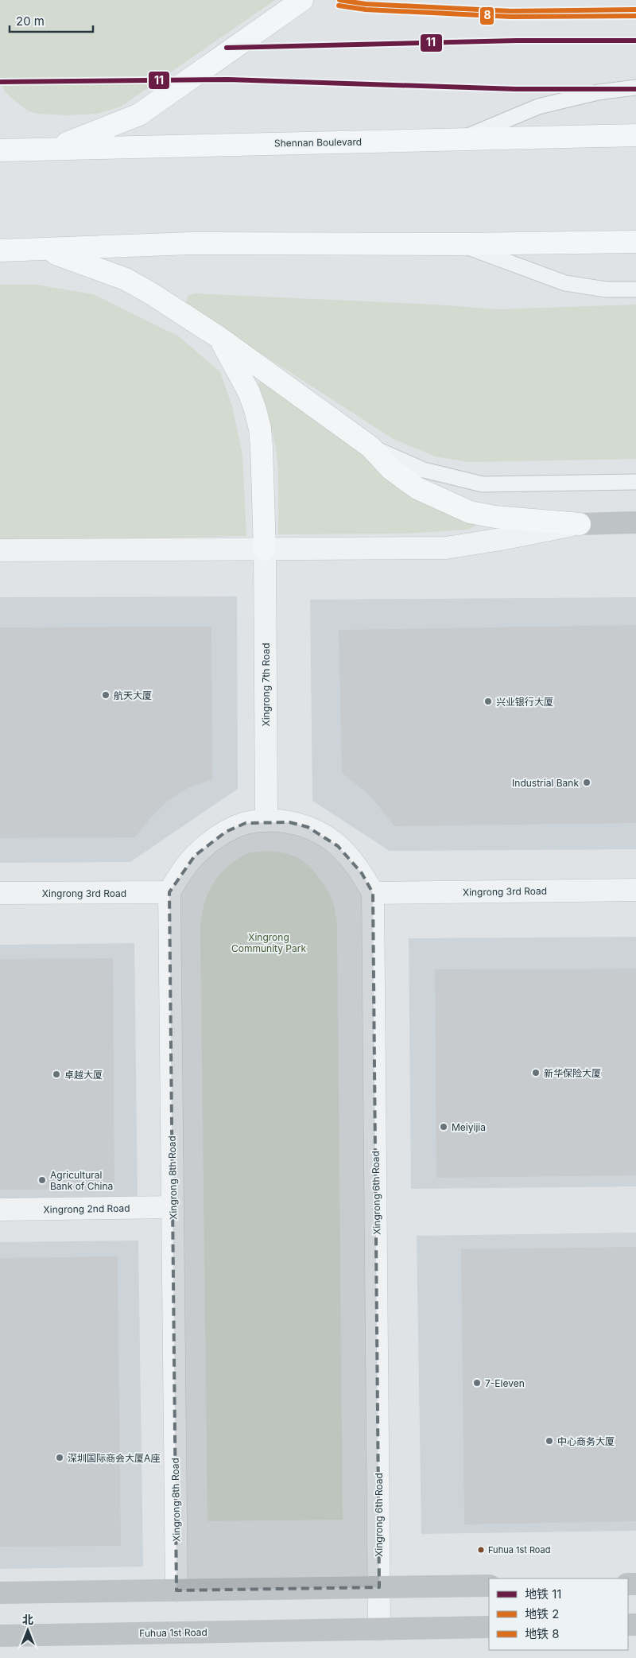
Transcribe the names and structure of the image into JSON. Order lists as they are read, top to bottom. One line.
{"streets":{"main road":["Shennan Boulevard"],"street":["Xingrong 7th Road","Xingrong 3rd Road","Xingrong 8th Road","Xingrong 6th Road","Xingrong 2nd Road","Fuhua 1st Road"]},"crossings":[["Xingrong 7th Road","Xingrong 6th Road"],["Xingrong 3rd Road","Xingrong 8th Road"],["Xingrong 3rd Road","Xingrong 6th Road"],["Xingrong 8th Road","Xingrong 2nd Road"],["Xingrong 6th Road","Fuhua 1st Road"]],"parks":["Xingrong Community Park"],"places":["航天大厦","兴业银行大厦","Industrial Bank","新华保险大厦","卓越大厦","Meiyijia","Agricultural Bank of China","7-Eleven","中心商务大厦","深圳国际商会大厦A座","Fuhua 1st Road"],"lines":["metro line 2","metro line 8","metro line 11"],"legend":["地铁 11","地铁 2","地铁 8"],"scale_bar":"20 m","north":"top"}
